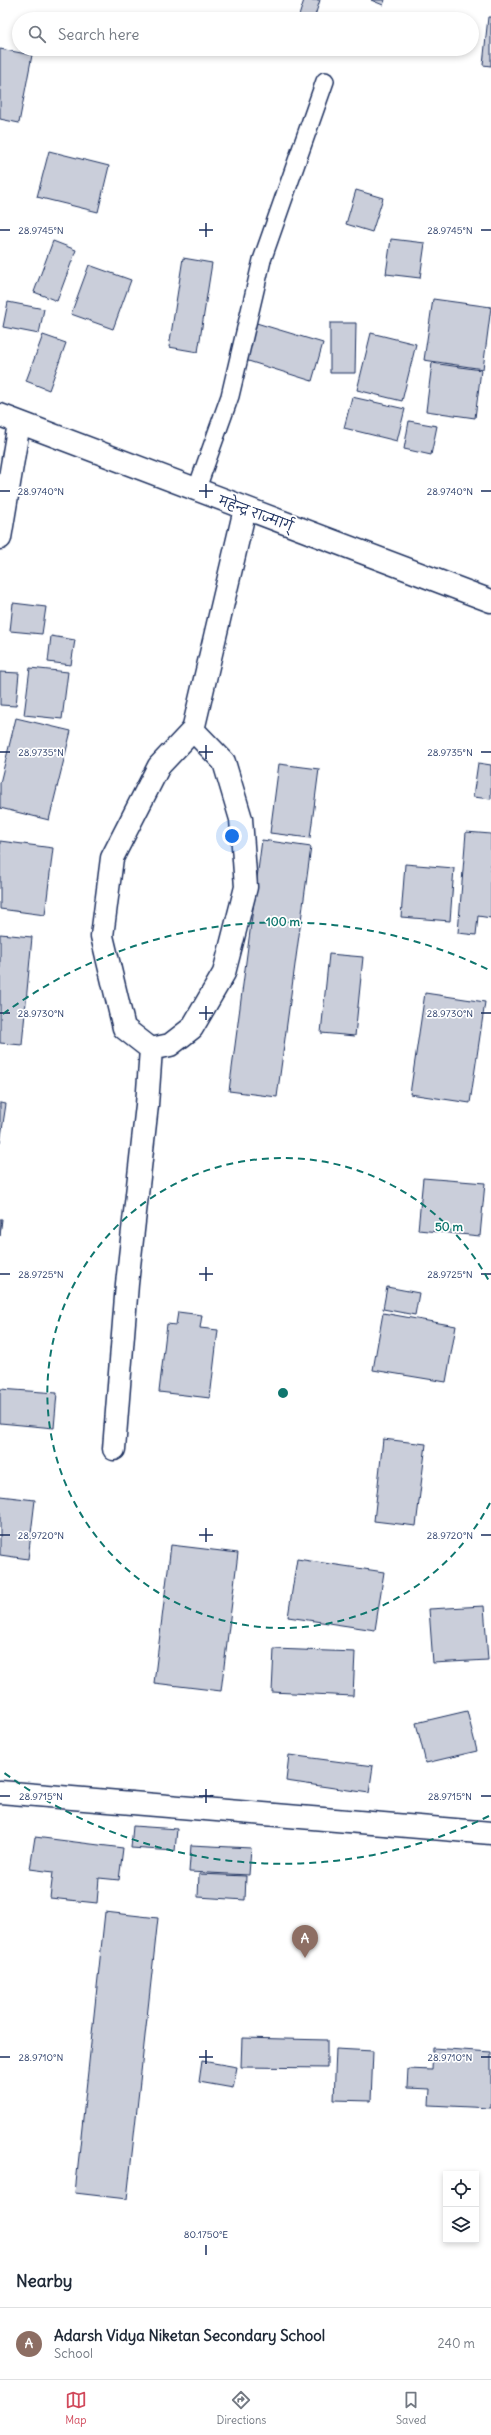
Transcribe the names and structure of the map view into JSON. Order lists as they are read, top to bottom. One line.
{"streets":{"main road":["महेन्द्र राज्मार्ग्"]},"page":{"search":"Search here","pins":"A","heading":"Nearby","list":[{"mark":"A","name":"Adarsh Vidya Niketan Secondary School","note":"School","value":"240 m"}],"nav":["Map","Directions","Saved"]},"coordinates":["28.9745°N","28.9740°N","28.9735°N","28.9730°N","28.9725°N","28.9720°N","28.9715°N","28.9710°N","80.1750°E"],"rings":["100 m","50 m"]}
